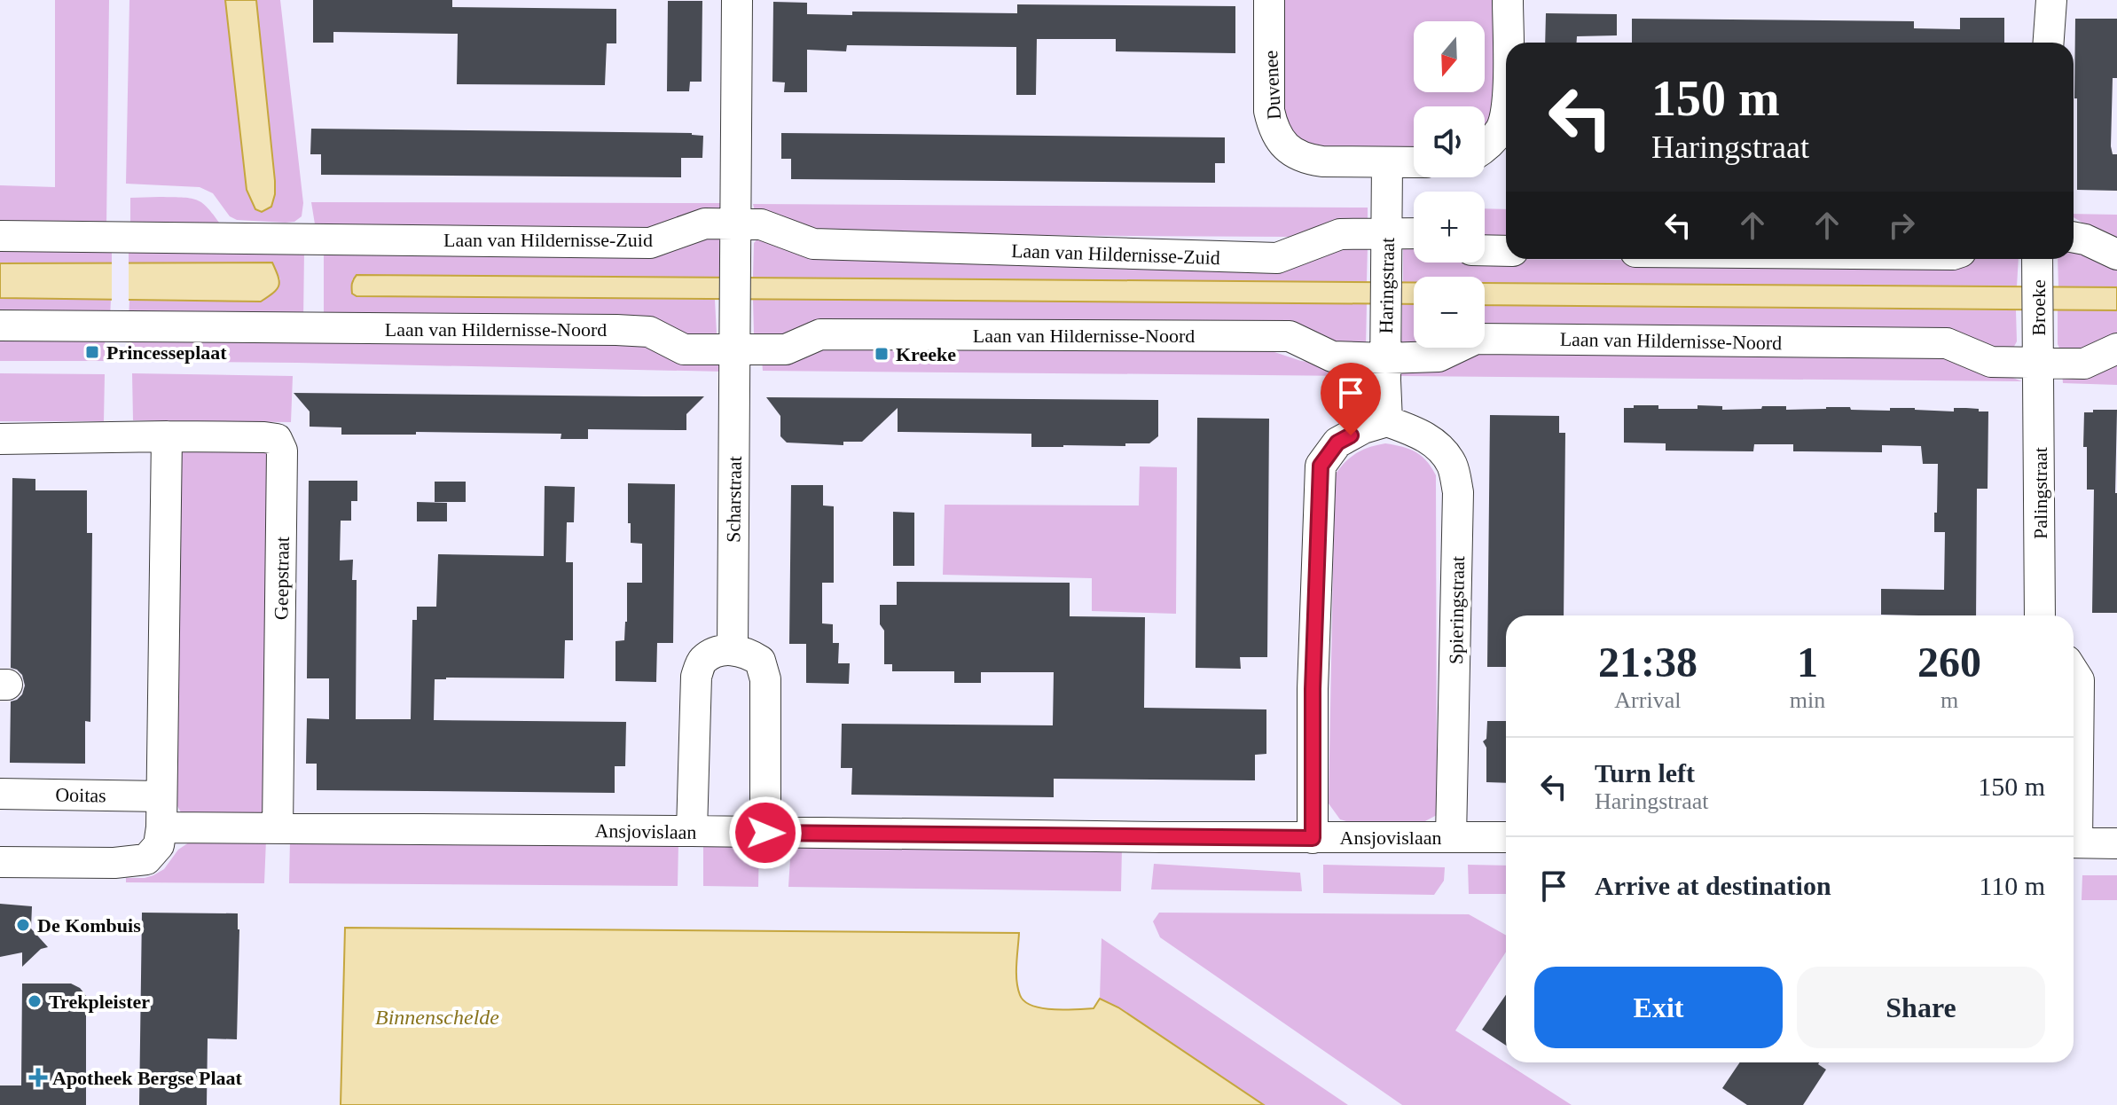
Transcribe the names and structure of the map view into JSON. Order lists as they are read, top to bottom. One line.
{"streets":{"street":["Duvenee","Laan van Hildernisse-Zuid","Haringstraat","Broeke","Laan van Hildernisse-Noord","Palingstraat","Scharstraat","Geepstraat","Spieringstraat","Ooitas","Ansjovislaan"]},"crossings":[["Duvenee","Haringstraat"],["Laan van Hildernisse-Zuid","Haringstraat"],["Haringstraat","Laan van Hildernisse-Noord"],["Haringstraat","Spieringstraat"],["Broeke","Laan van Hildernisse-Noord"],["Broeke","Palingstraat"],["Laan van Hildernisse-Noord","Palingstraat"],["Laan van Hildernisse-Noord","Scharstraat"],["Geepstraat","Ansjovislaan"],["Spieringstraat","Ansjovislaan"]],"water":["Binnenschelde"],"places":{"transit":["Princesseplaat","Kreeke"],"other":["De Kombuis","Trekpleister"],"health":["Apotheek Bergse Plaat"]},"north":"bottom","page":{"map_buttons":["+","−"],"turn":["150 m","Haringstraat"],"eta":["21:38","Arrival","1","min","260","m"],"list":[{"name":"Turn left","note":"Haringstraat","value":"150 m"},{"name":"Arrive at destination","value":"110 m"}],"buttons":["Exit","Share"]}}
